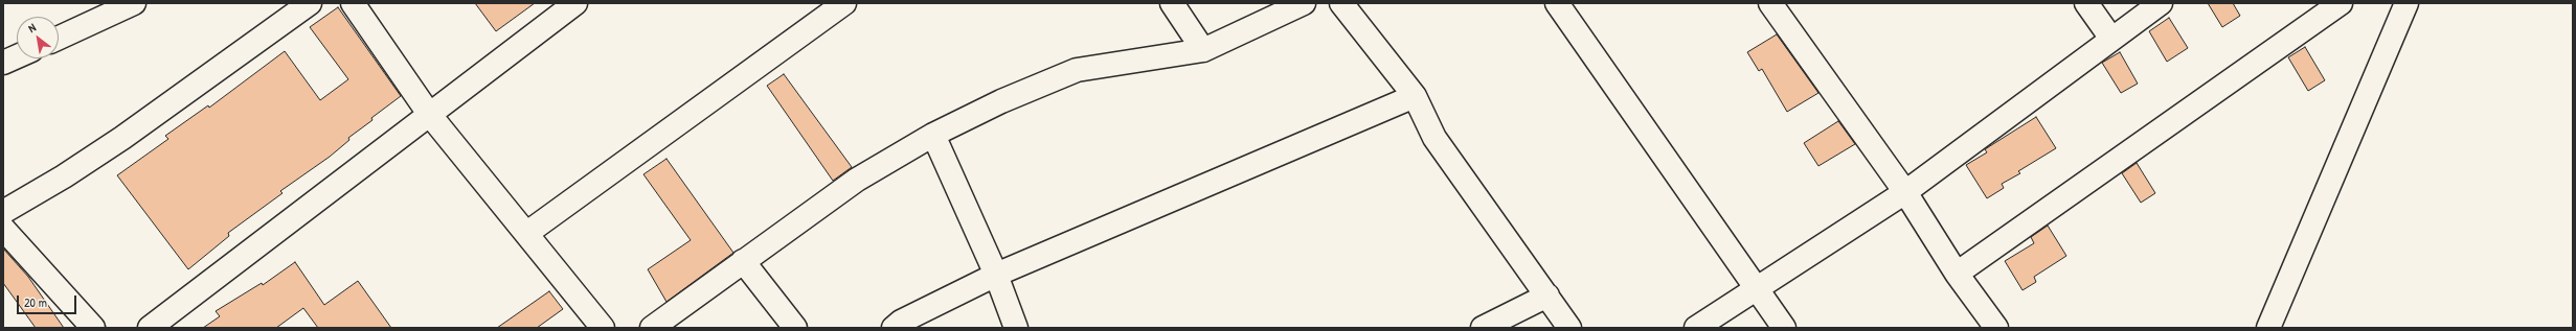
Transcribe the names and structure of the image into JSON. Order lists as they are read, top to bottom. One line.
{"scale_bar":"20 m","north":"top left"}
